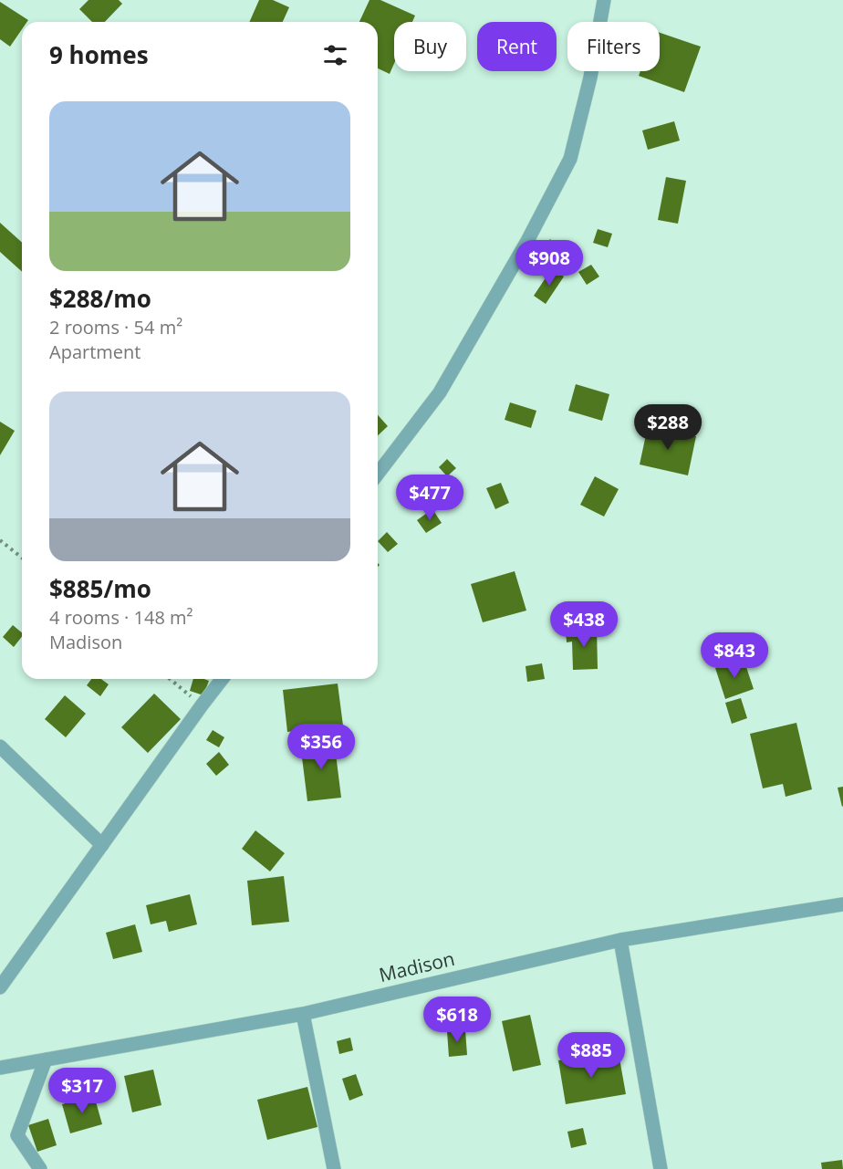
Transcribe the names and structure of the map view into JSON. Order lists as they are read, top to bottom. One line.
{"streets":{"street":["Madison"]},"page":{"chip":["Buy","Rent","Filters"],"heading":"9 homes","list":[{"name":"$288/mo","note":"2 rooms · 54 m² · Apartment"},{"name":"$885/mo","note":"4 rooms · 148 m² · Madison"}],"price":["$908","$288","$477","$438","$843","$356","$618","$885","$317"]}}
